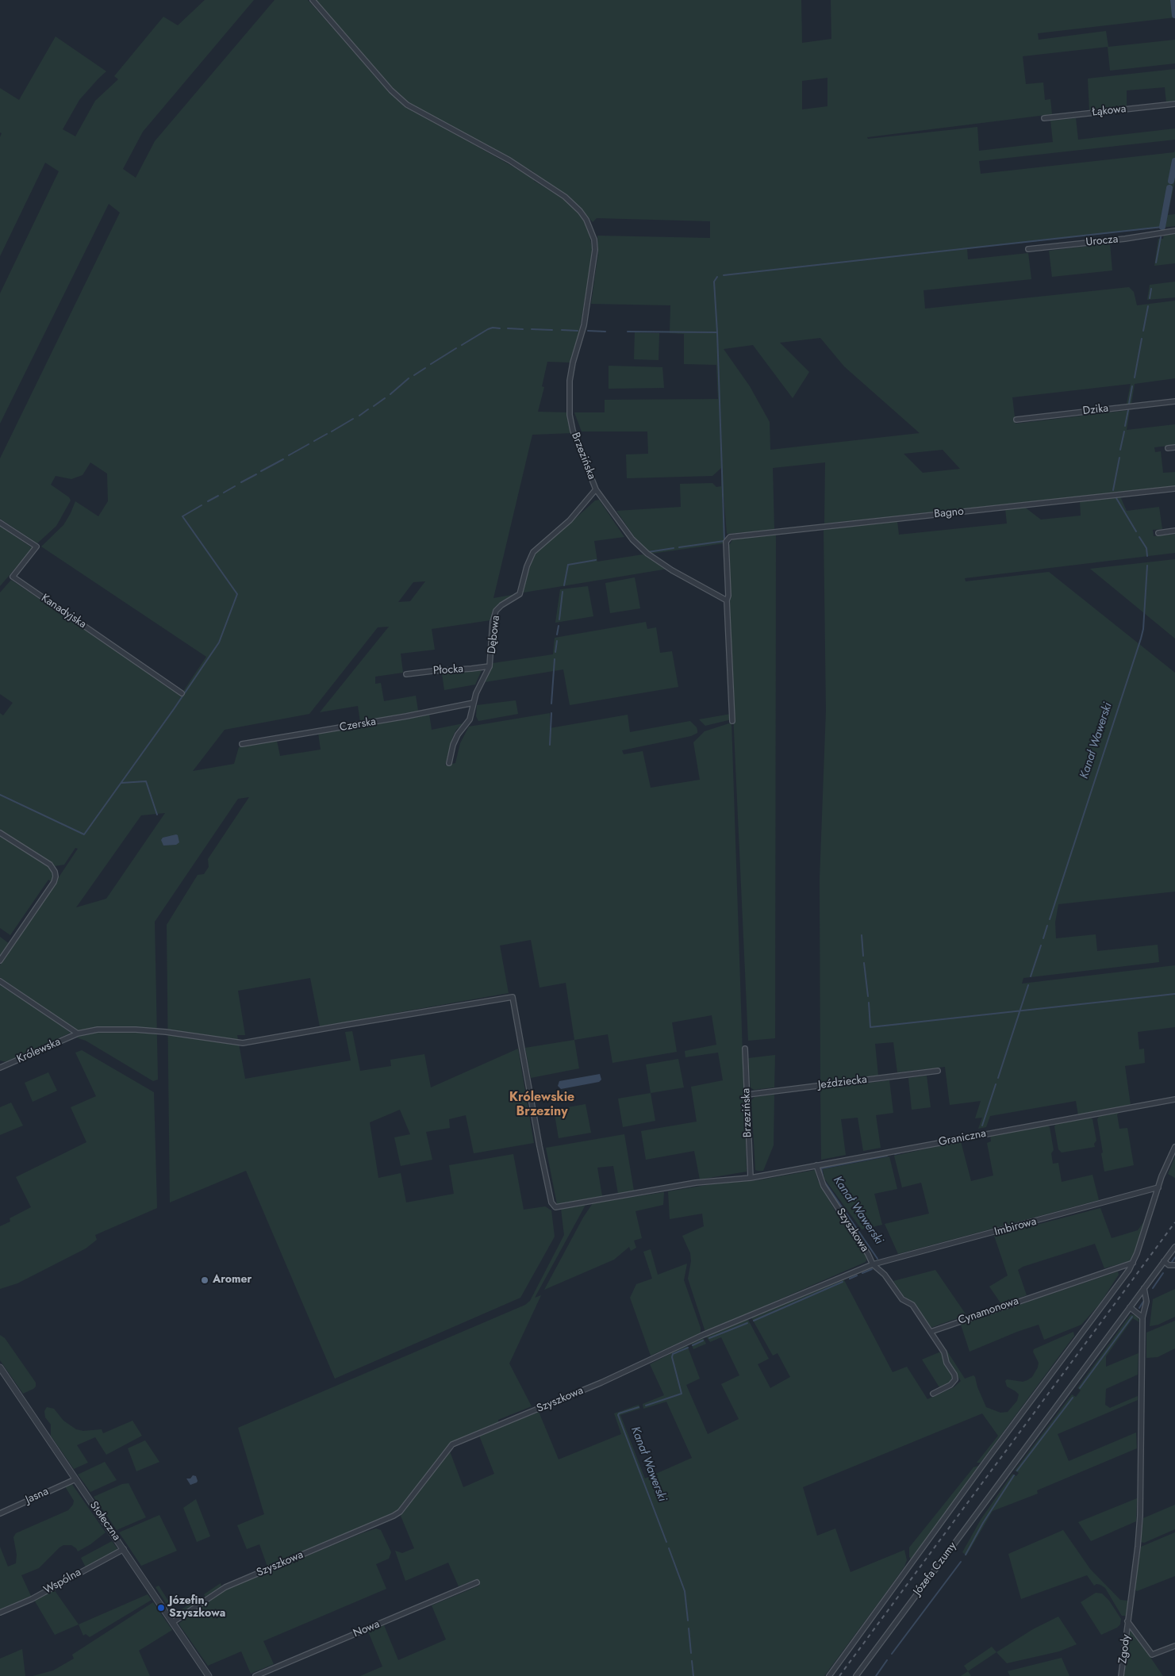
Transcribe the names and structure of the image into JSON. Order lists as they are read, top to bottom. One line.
{"streets":{"street":["Łąkowa","Urocza","Dzika","Brzezińska","Bagno","Kanadyjska","Dębowa","Płocka","Czerska","Królewska","Jeździecka","Graniczna","Imbirowa","Szyszkowa","Cynamonowa","Jasna","Stołeczna","Józefa Czumy","Wspólna","Nowa","Zgody"]},"crossings":[["Brzezińska","Bagno"],["Brzezińska","Dębowa"],["Brzezińska","Królewska"],["Brzezińska","Jeździecka"],["Brzezińska","Graniczna"],["Dębowa","Płocka"],["Dębowa","Czerska"],["Królewska","Graniczna"],["Graniczna","Szyszkowa"],["Imbirowa","Szyszkowa"],["Szyszkowa","Stołeczna"],["Jasna","Stołeczna"],["Stołeczna","Wspólna"],["Józefa Czumy","Zgody"]],"districts":["Królewskie Brzeziny"],"water":["Kanał Wawerski"],"places":["Aromer","Józefin, Szyszkowa"]}
